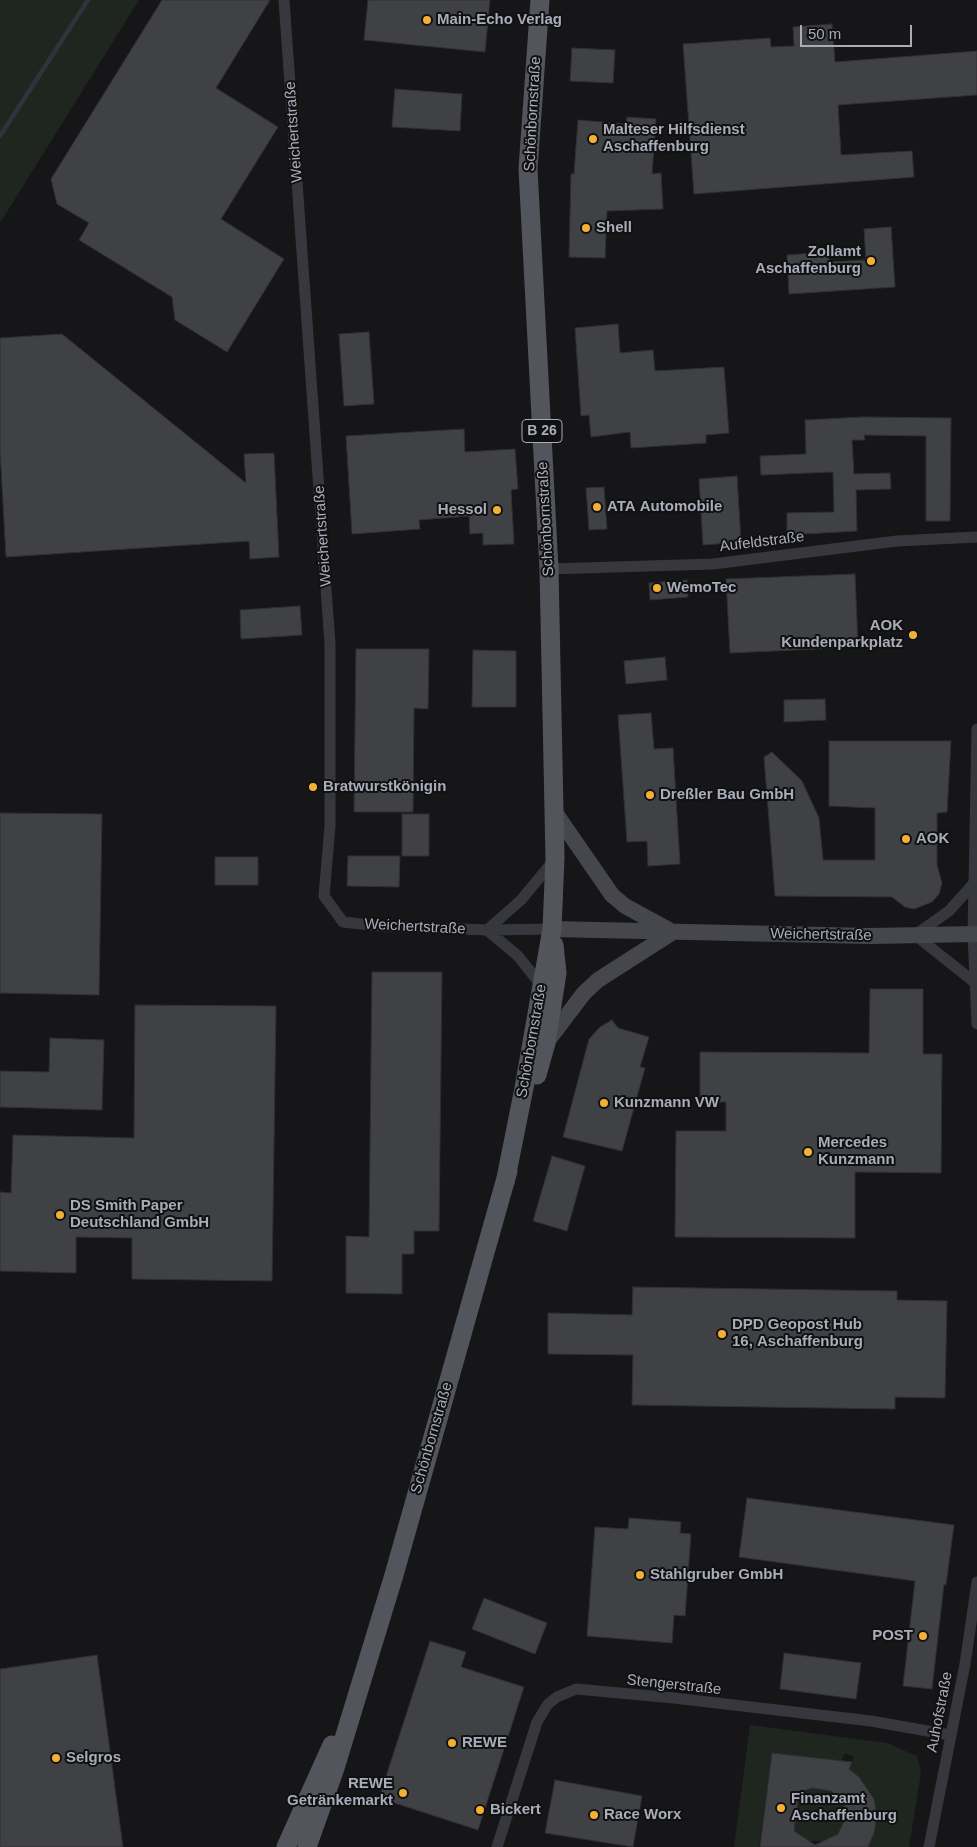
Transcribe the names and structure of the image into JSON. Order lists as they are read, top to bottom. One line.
{"streets":{"main road":["Schönbornstraße","Weichertstraße","B 26"],"street":["Aufeldstraße","Stengerstraße","Auhofstraße"]},"crossings":[["Schönbornstraße","Weichertstraße"],["Schönbornstraße","Aufeldstraße"],["Stengerstraße","Auhofstraße"]],"places":["Main-Echo Verlag","Malteser Hilfsdienst Aschaffenburg","Shell","Zollamt Aschaffenburg","ATA Automobile","Hessol","WemoTec","AOK Kundenparkplatz","Bratwurstkönigin","Dreßler Bau GmbH","AOK","Kunzmann VW","Mercedes Kunzmann","DS Smith Paper Deutschland GmbH","DPD Geopost Hub 16, Aschaffenburg","Stahlgruber GmbH","POST","REWE","Selgros","REWE Getränkemarkt","Finanzamt Aschaffenburg","Bickert","Race Worx"],"scale_bar":"50 m"}
